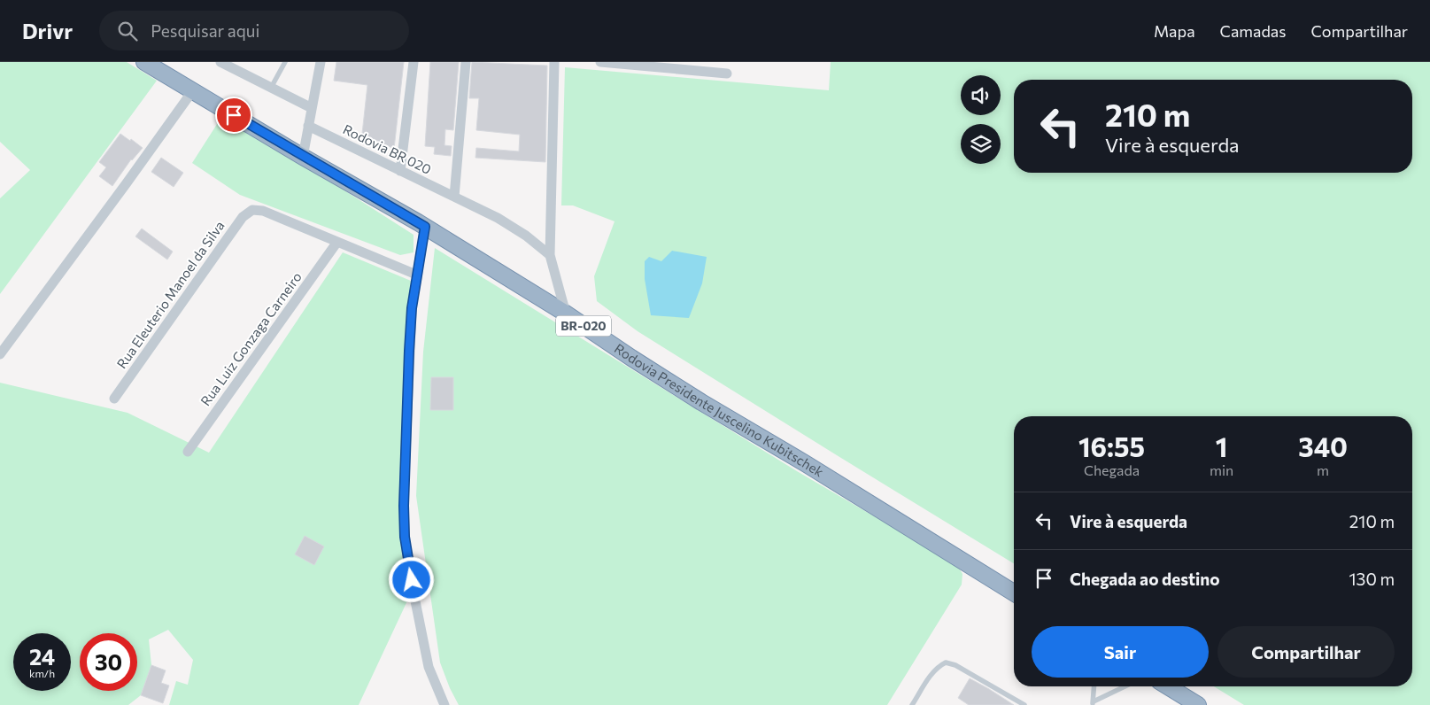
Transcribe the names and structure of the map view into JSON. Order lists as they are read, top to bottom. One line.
{"streets":{"highway":["BR-020","Rodovia Presidente Juscelino Kubitschek"],"street":["Rodovia BR 020","Rua Eleuterio Manoel da Silva","Rua Luiz Gonzaga Carneiro"]},"crossings":[["Rua Eleuterio Manoel da Silva","Rua Luiz Gonzaga Carneiro"]],"page":{"header":"Drivr","search":"Pesquisar aqui","nav":["Mapa","Camadas","Compartilhar"],"turn":["210 m","Vire à esquerda"],"eta":["16:55","Chegada","1","min","340","m"],"list":[{"name":"Vire à esquerda","value":"210 m"},{"name":"Chegada ao destino","value":"130 m"}],"buttons":["Sair","Compartilhar"],"speed":"24 km/h","limit":"30"}}
